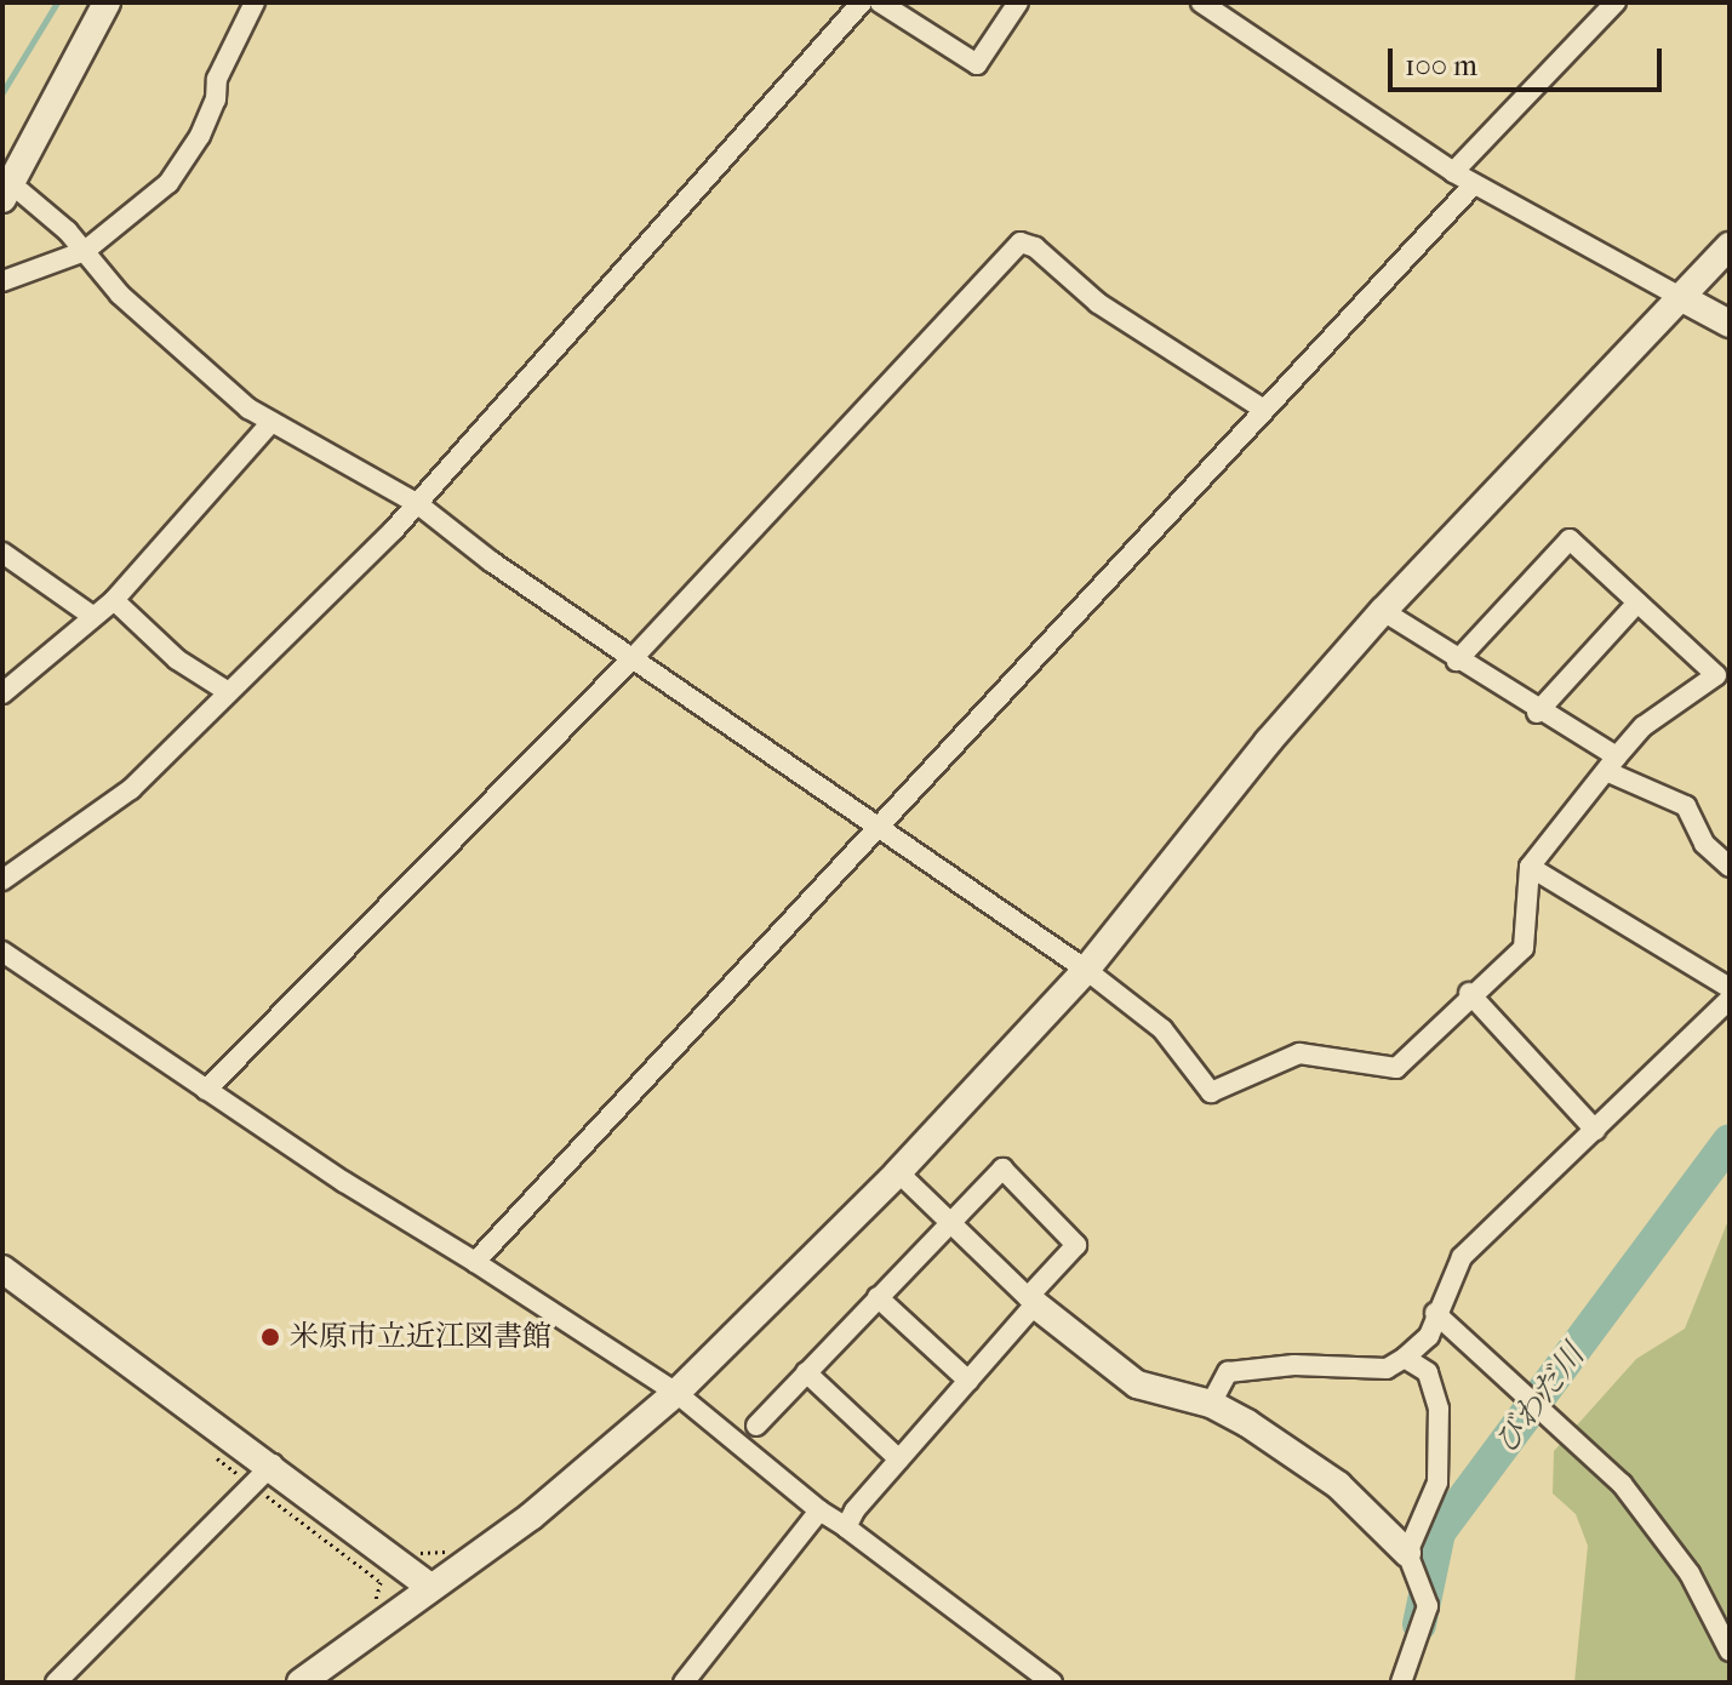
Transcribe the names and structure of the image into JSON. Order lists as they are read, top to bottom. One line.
{"water":["びわだ川"],"places":["米原市立近江図書館"],"scale_bar":"100 m"}
